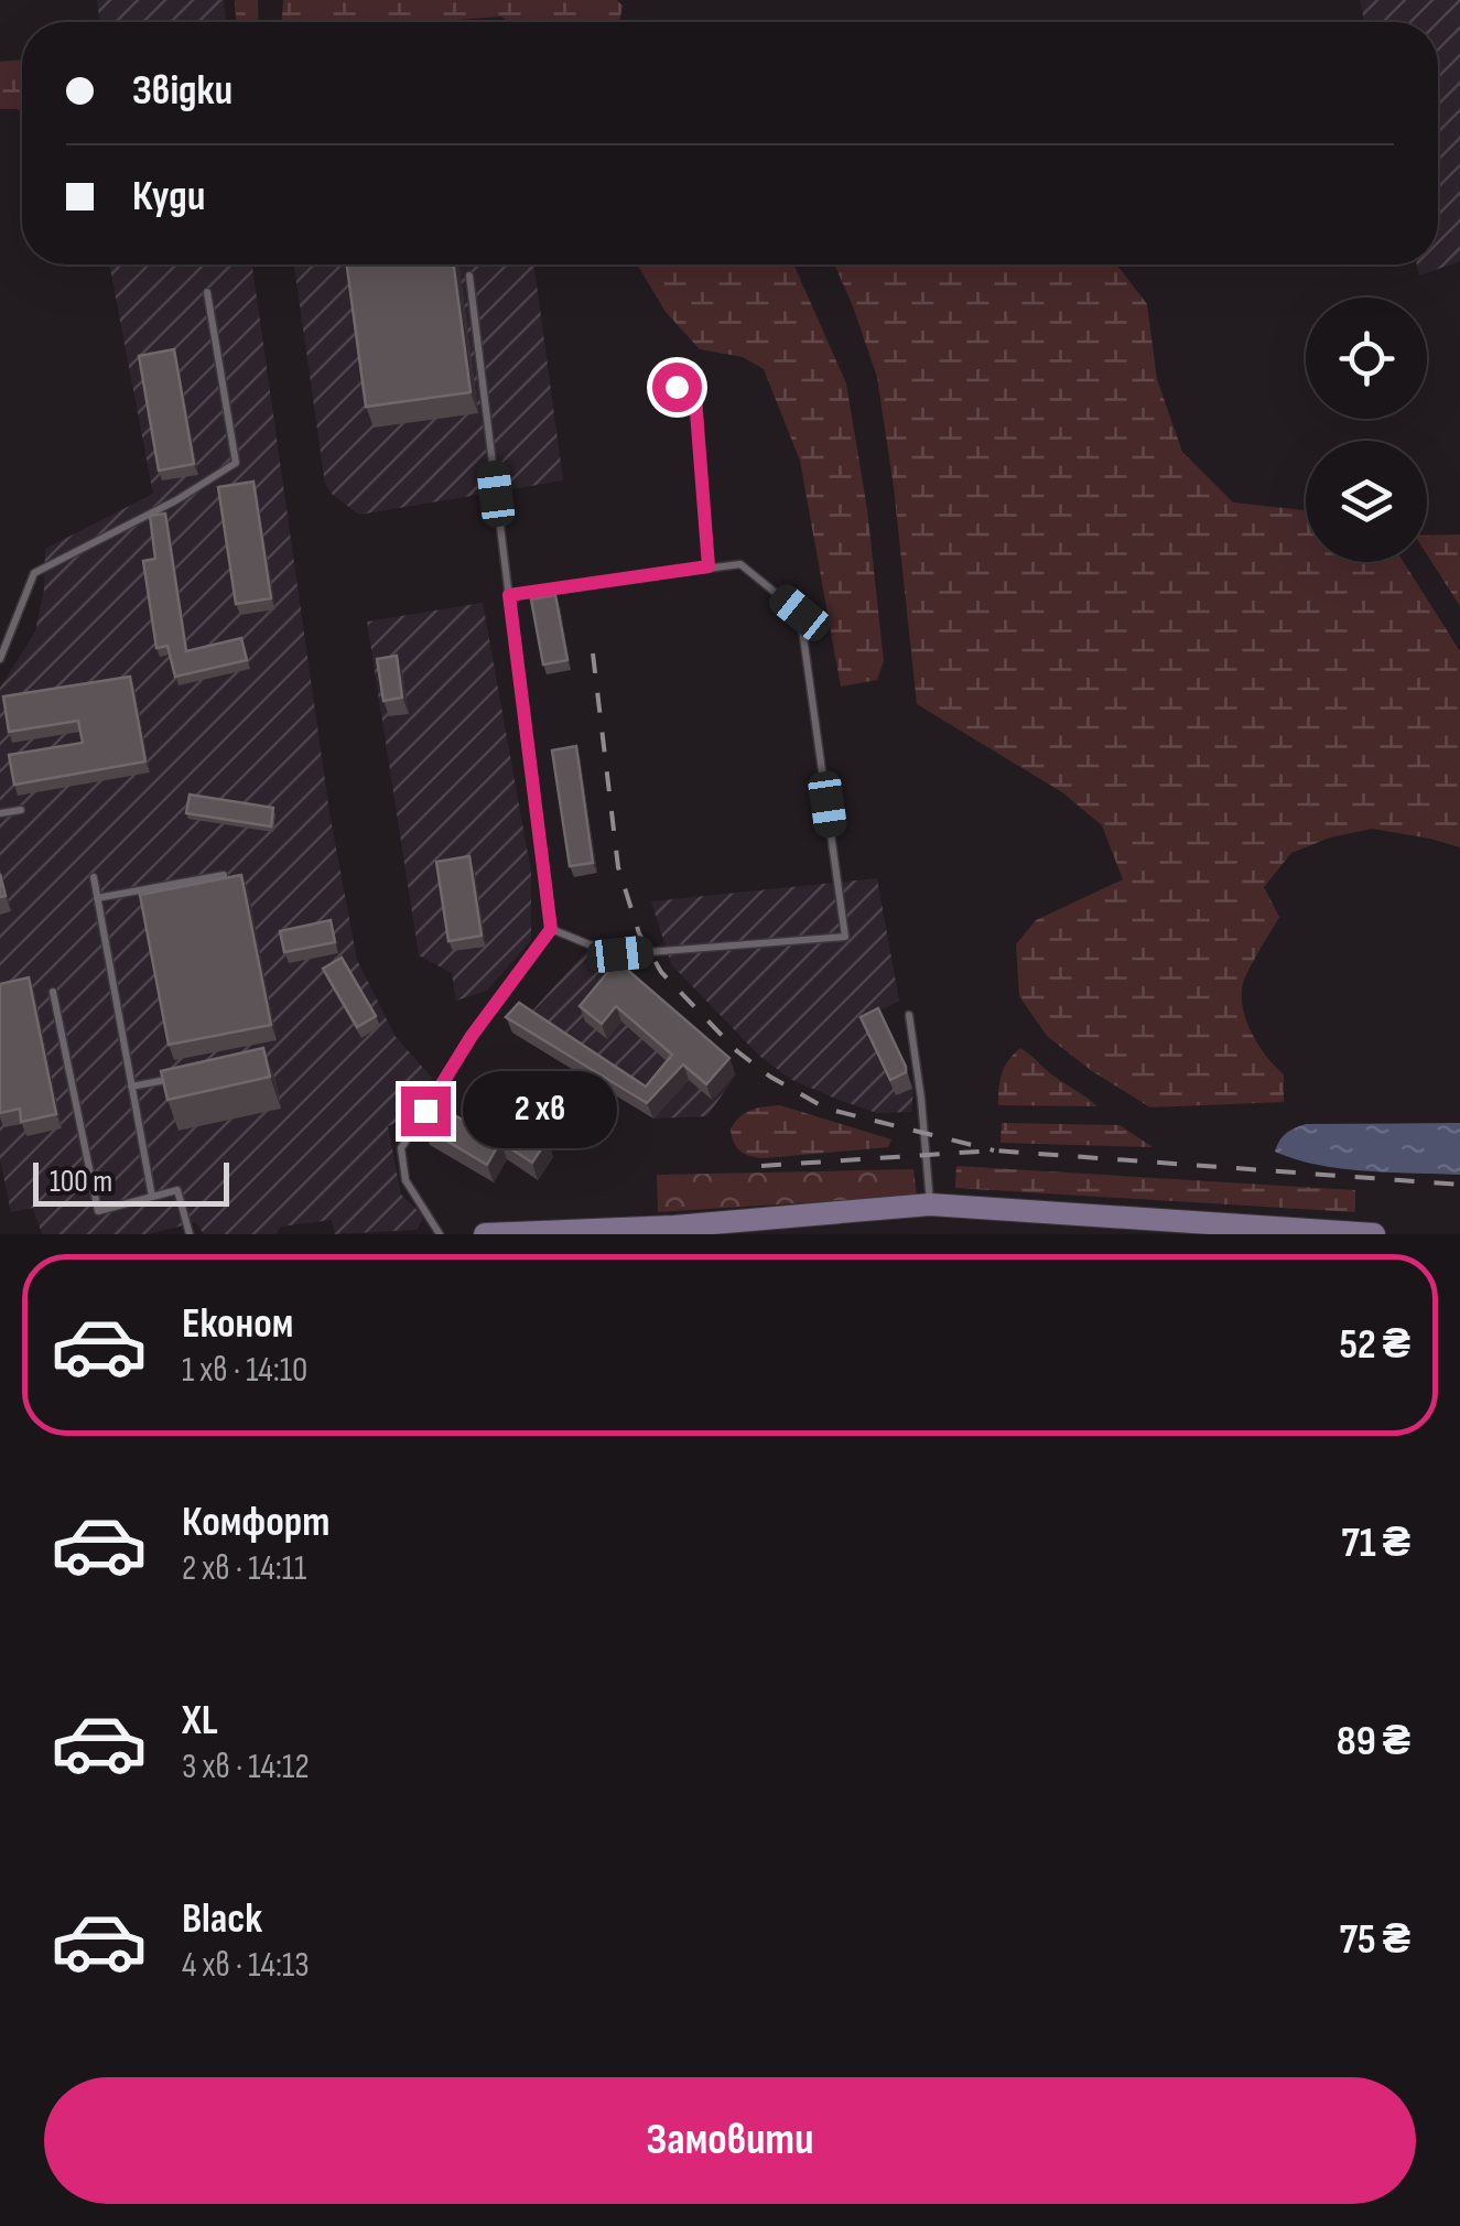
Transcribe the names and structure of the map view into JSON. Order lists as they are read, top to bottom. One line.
{"scale_bar":"100 m","page":{"banner":["Звідки","Куди"],"bubble":"2 хв","scale":"100 m","list":[{"name":"Економ","note":"1 хв · 14:10","value":"52 ₴"},{"name":"Комфорт","note":"2 хв · 14:11","value":"71 ₴"},{"name":"XL","note":"3 хв · 14:12","value":"89 ₴"},{"name":"Black","note":"4 хв · 14:13","value":"75 ₴"}],"buttons":"Замовити"}}
